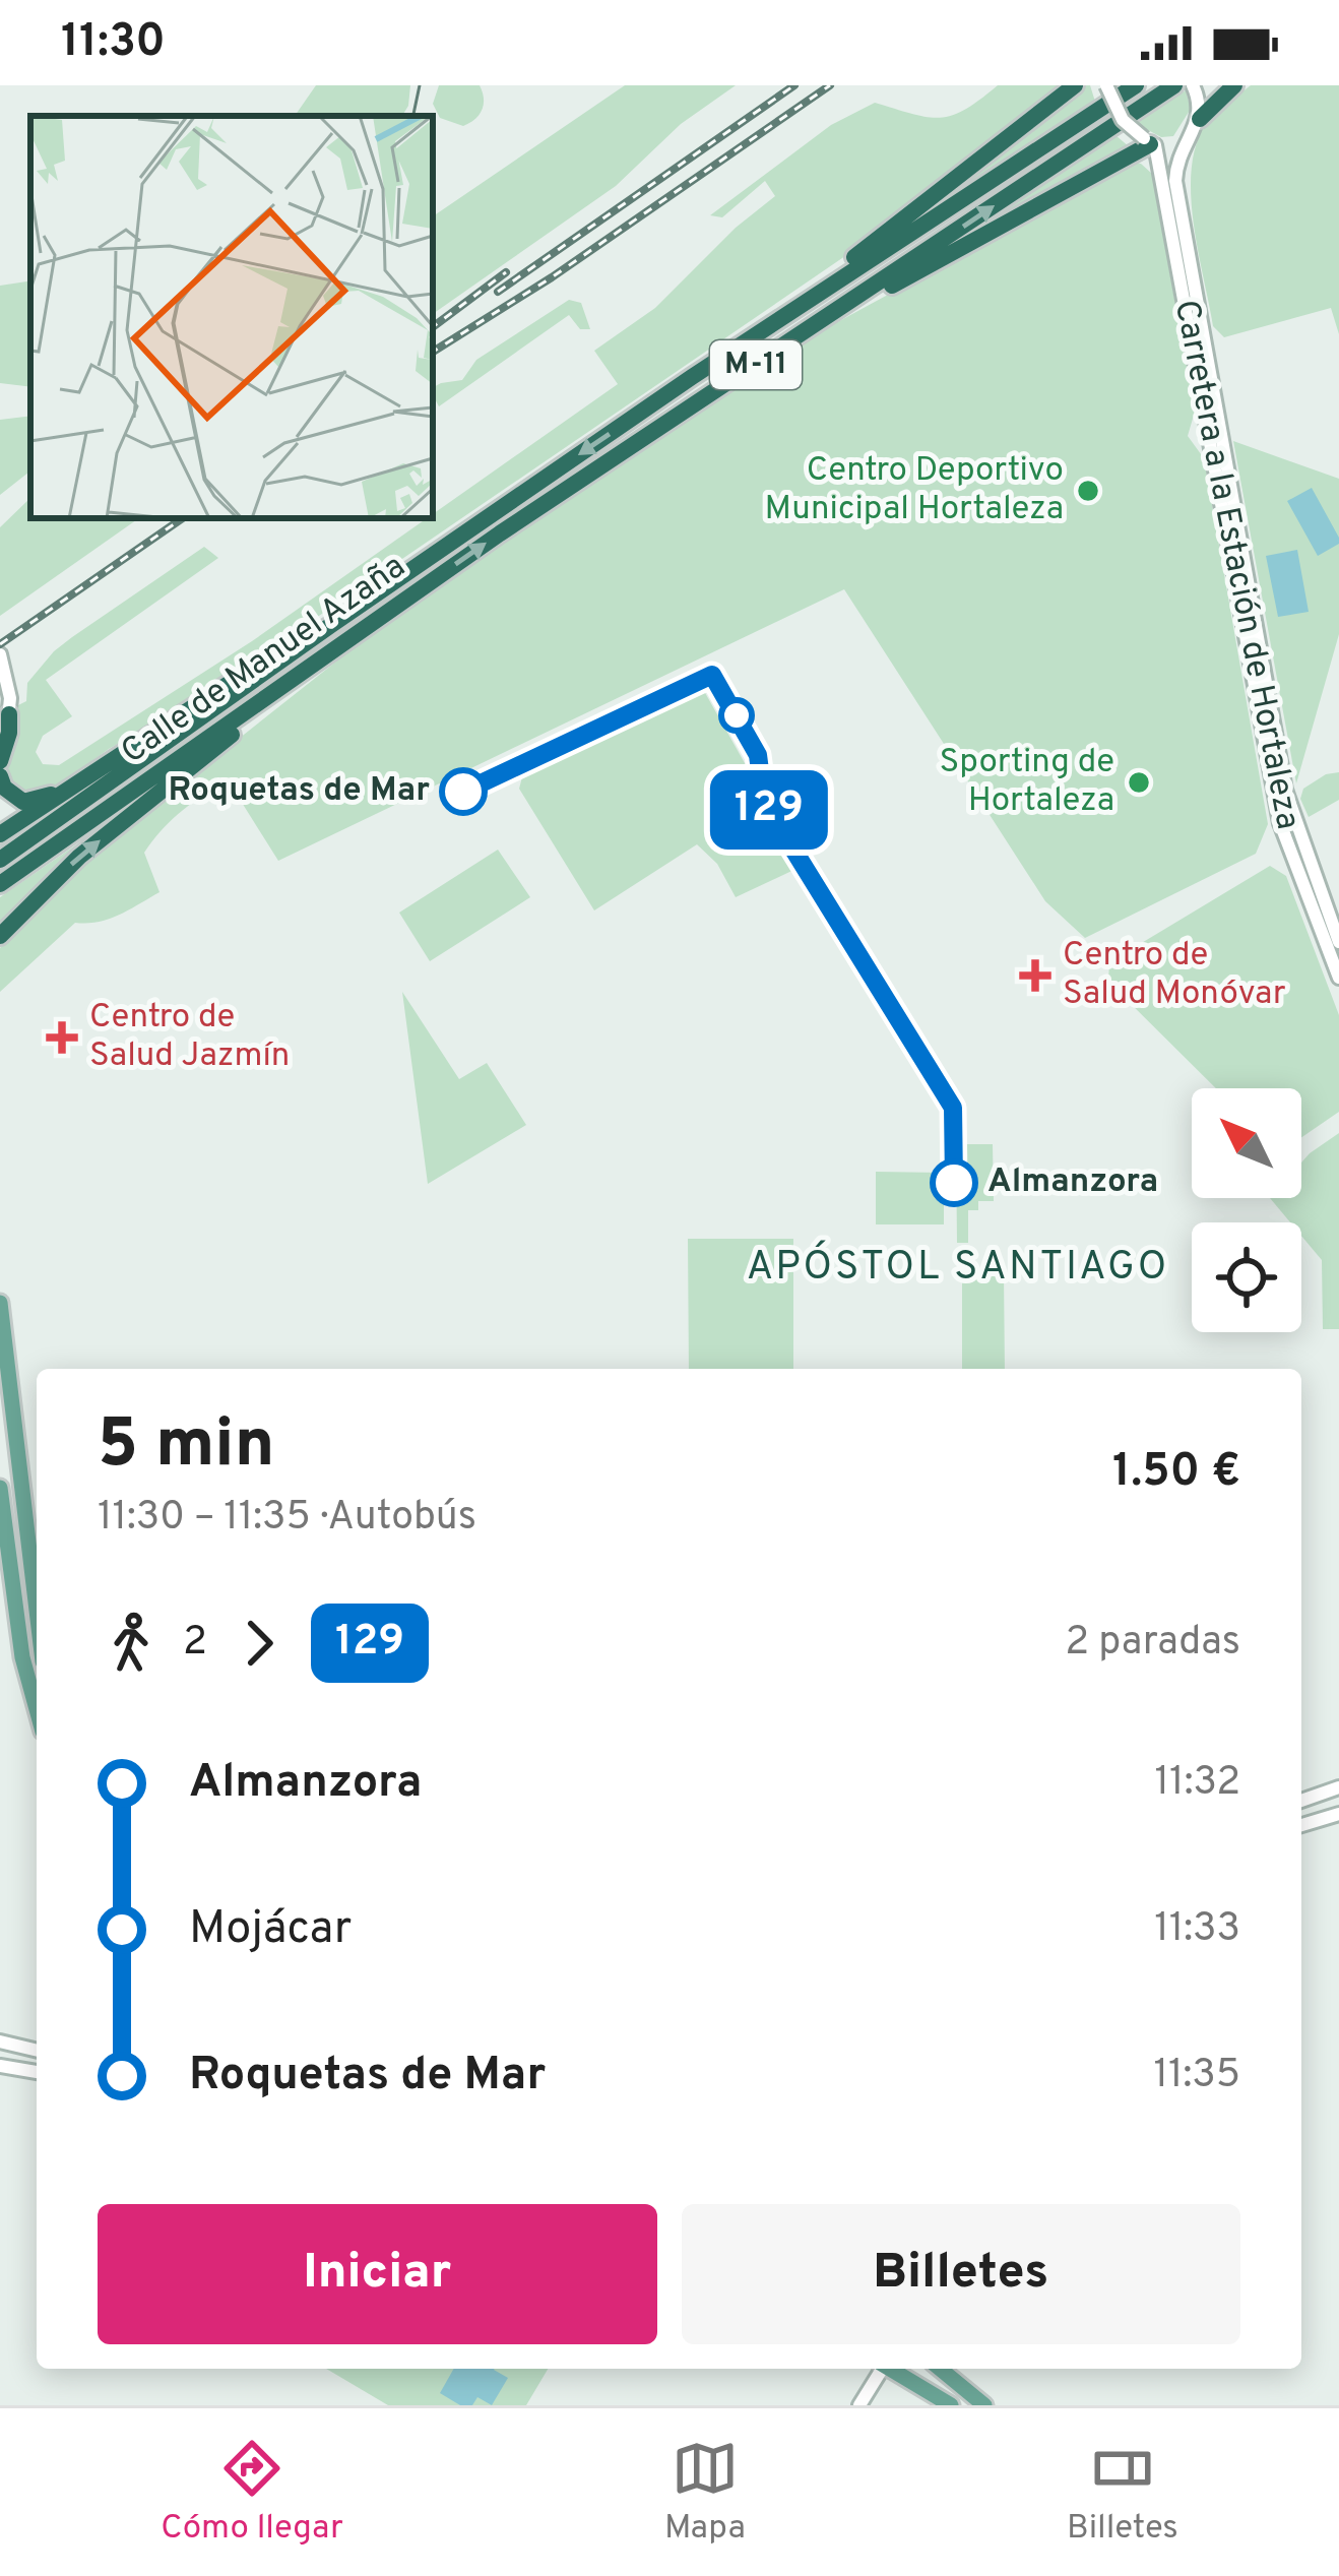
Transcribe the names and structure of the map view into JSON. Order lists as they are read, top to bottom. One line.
{"streets":{"highway":["M-11","Calle de Manuel Azaña"],"street":["Carretera a la Estación de Hortaleza"]},"districts":["APÓSTOL SANTIAGO"],"places":{"other":["Centro Deportivo Municipal Hortaleza","Sporting de Hortaleza","Roquetas de Mar","Almanzora"],"health":["Centro de Salud Monóvar","Centro de Salud Jazmín"]},"lines":["bus line 129"],"north":"top left","page":{"status":"11:30","on_map":"129","heading":["5 min","11:30 – 11:35 · Autobús","1.50 €"],"legs":["2","129","2 paradas"],"list":[{"name":"Almanzora","value":"11:32"},{"name":"Mojácar","value":"11:33"},{"name":"Roquetas de Mar","value":"11:35"}],"buttons":["Iniciar","Billetes"],"tabs":["Cómo llegar","Mapa","Billetes"]}}
